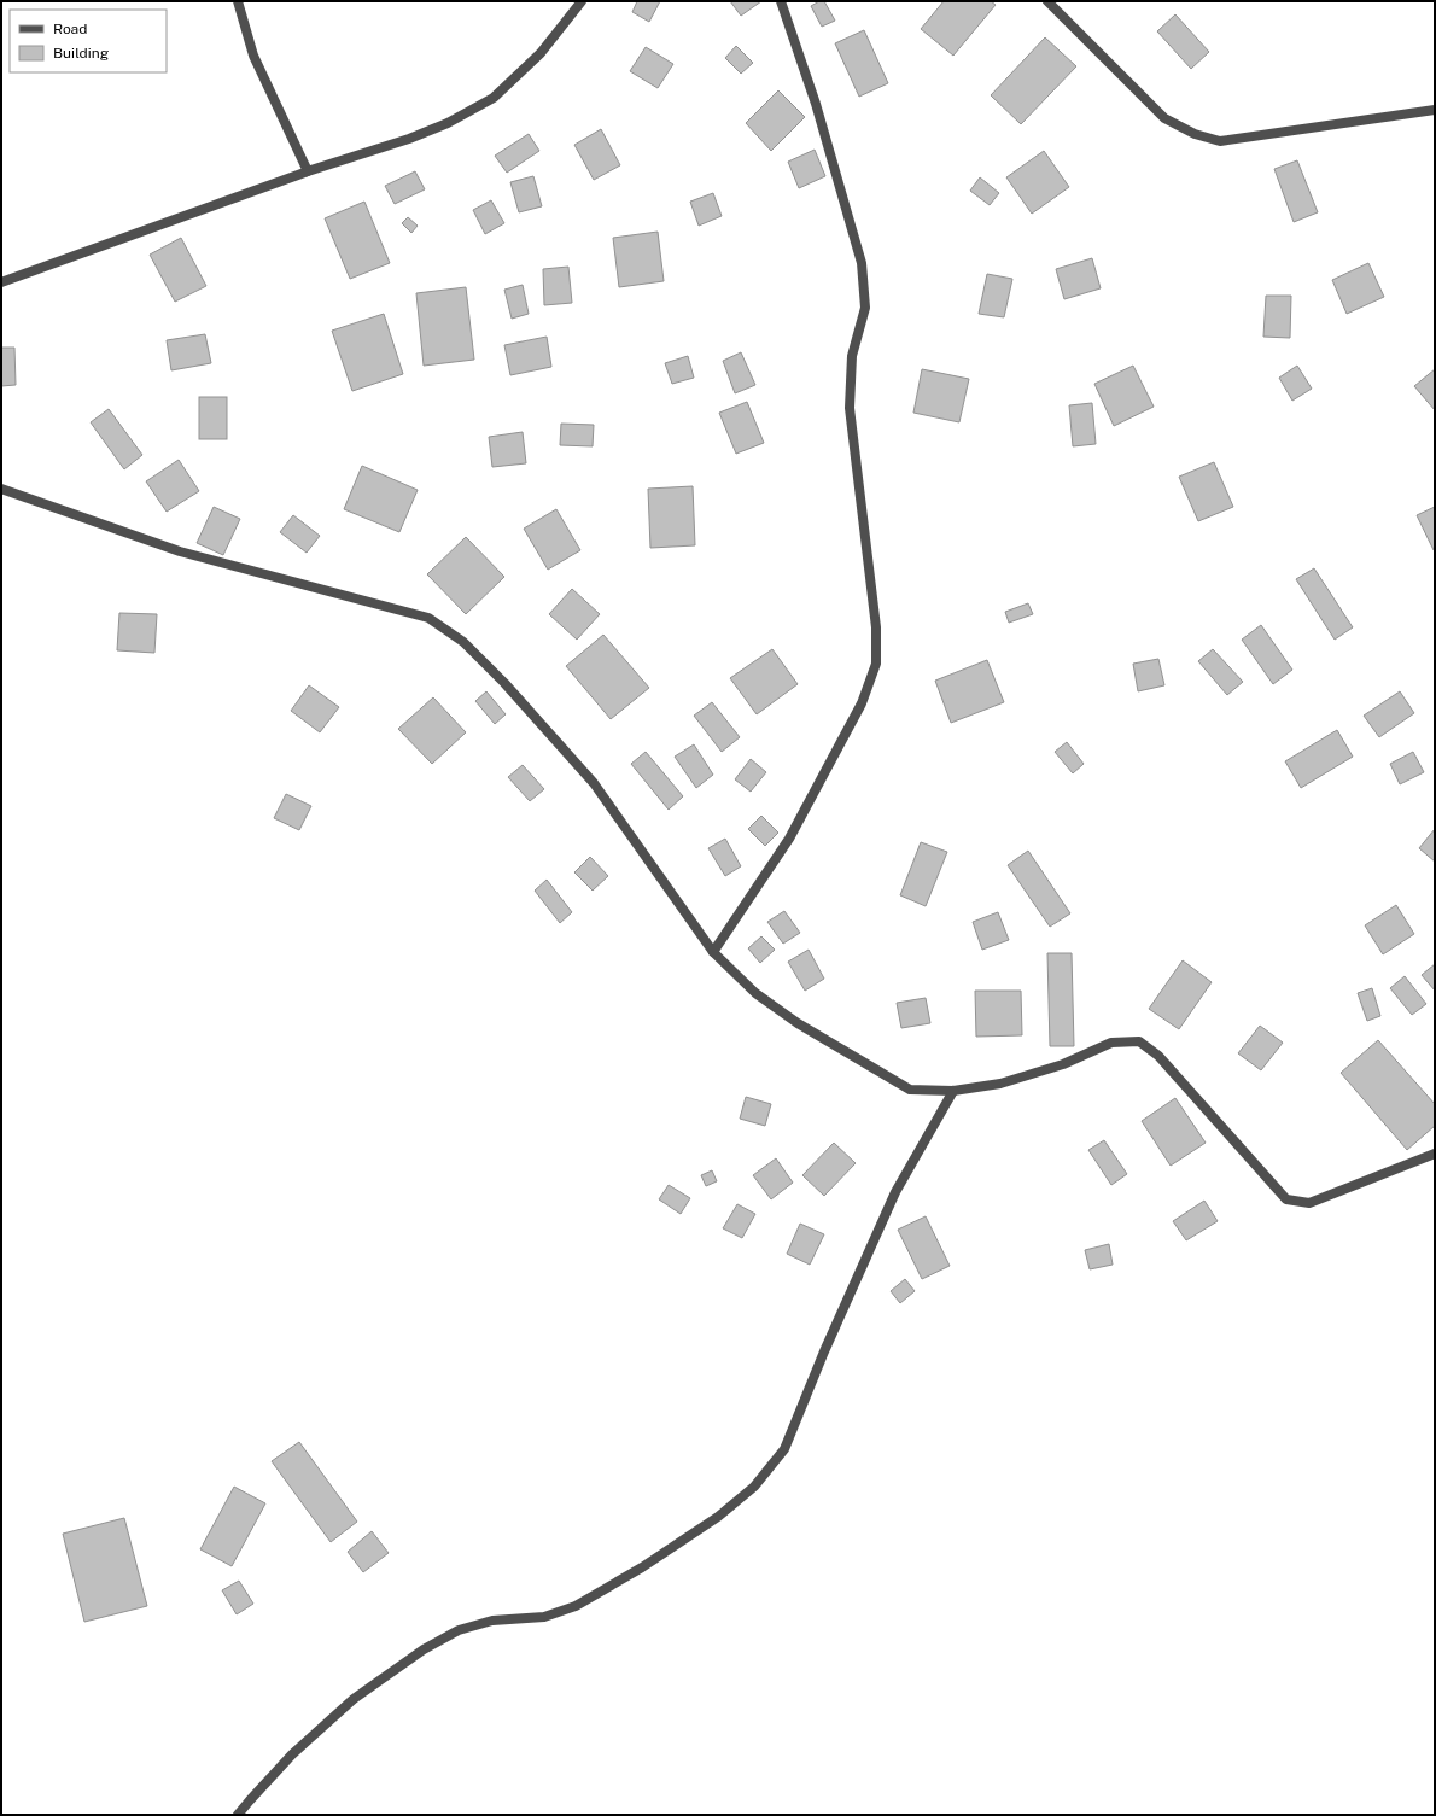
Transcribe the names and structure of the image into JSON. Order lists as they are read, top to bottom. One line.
{"legend":["Road","Building"]}
